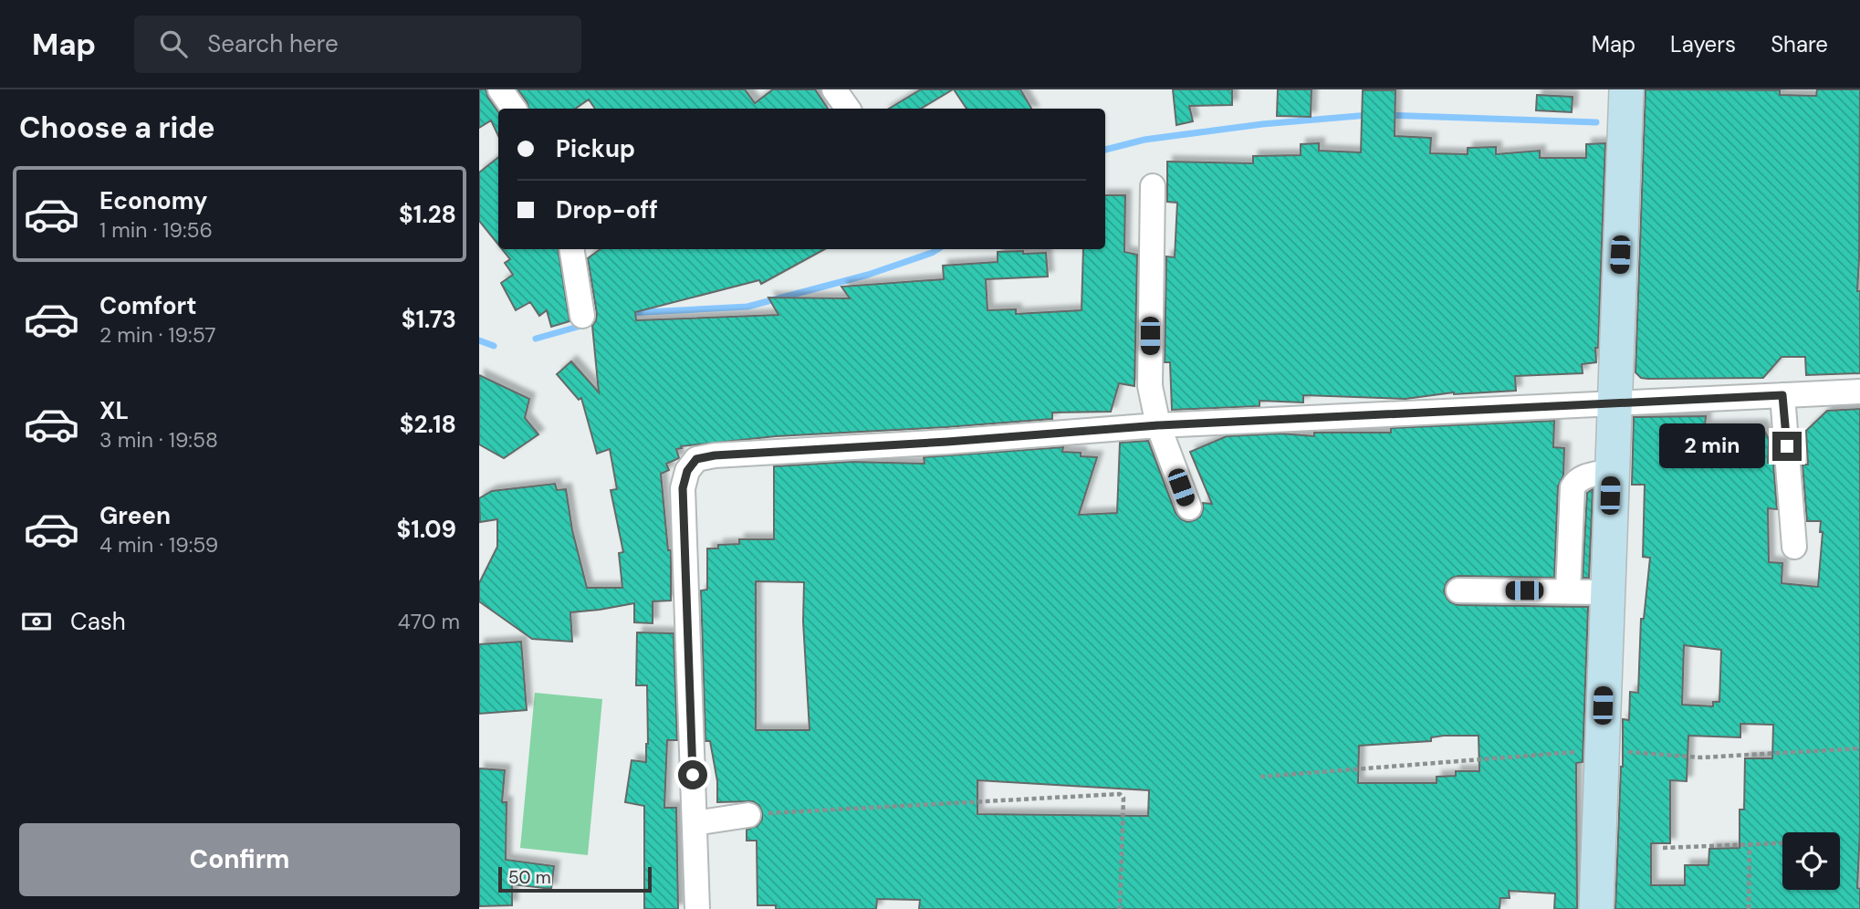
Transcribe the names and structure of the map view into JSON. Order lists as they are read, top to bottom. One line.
{"scale_bar":"50 m","page":{"header":"Map","search":"Search here","nav":["Map","Layers","Share"],"heading":"Choose a ride","banner":["Pickup","Drop-off"],"list":[{"name":"Economy","note":"1 min · 19:56","value":"$1.28"},{"name":"Comfort","note":"2 min · 19:57","value":"$1.73"},{"name":"XL","note":"3 min · 19:58","value":"$2.18"},{"name":"Green","note":"4 min · 19:59","value":"$1.09"}],"bubble":"2 min","pay":["Cash","470 m"],"buttons":"Confirm","scale":"50 m"}}
